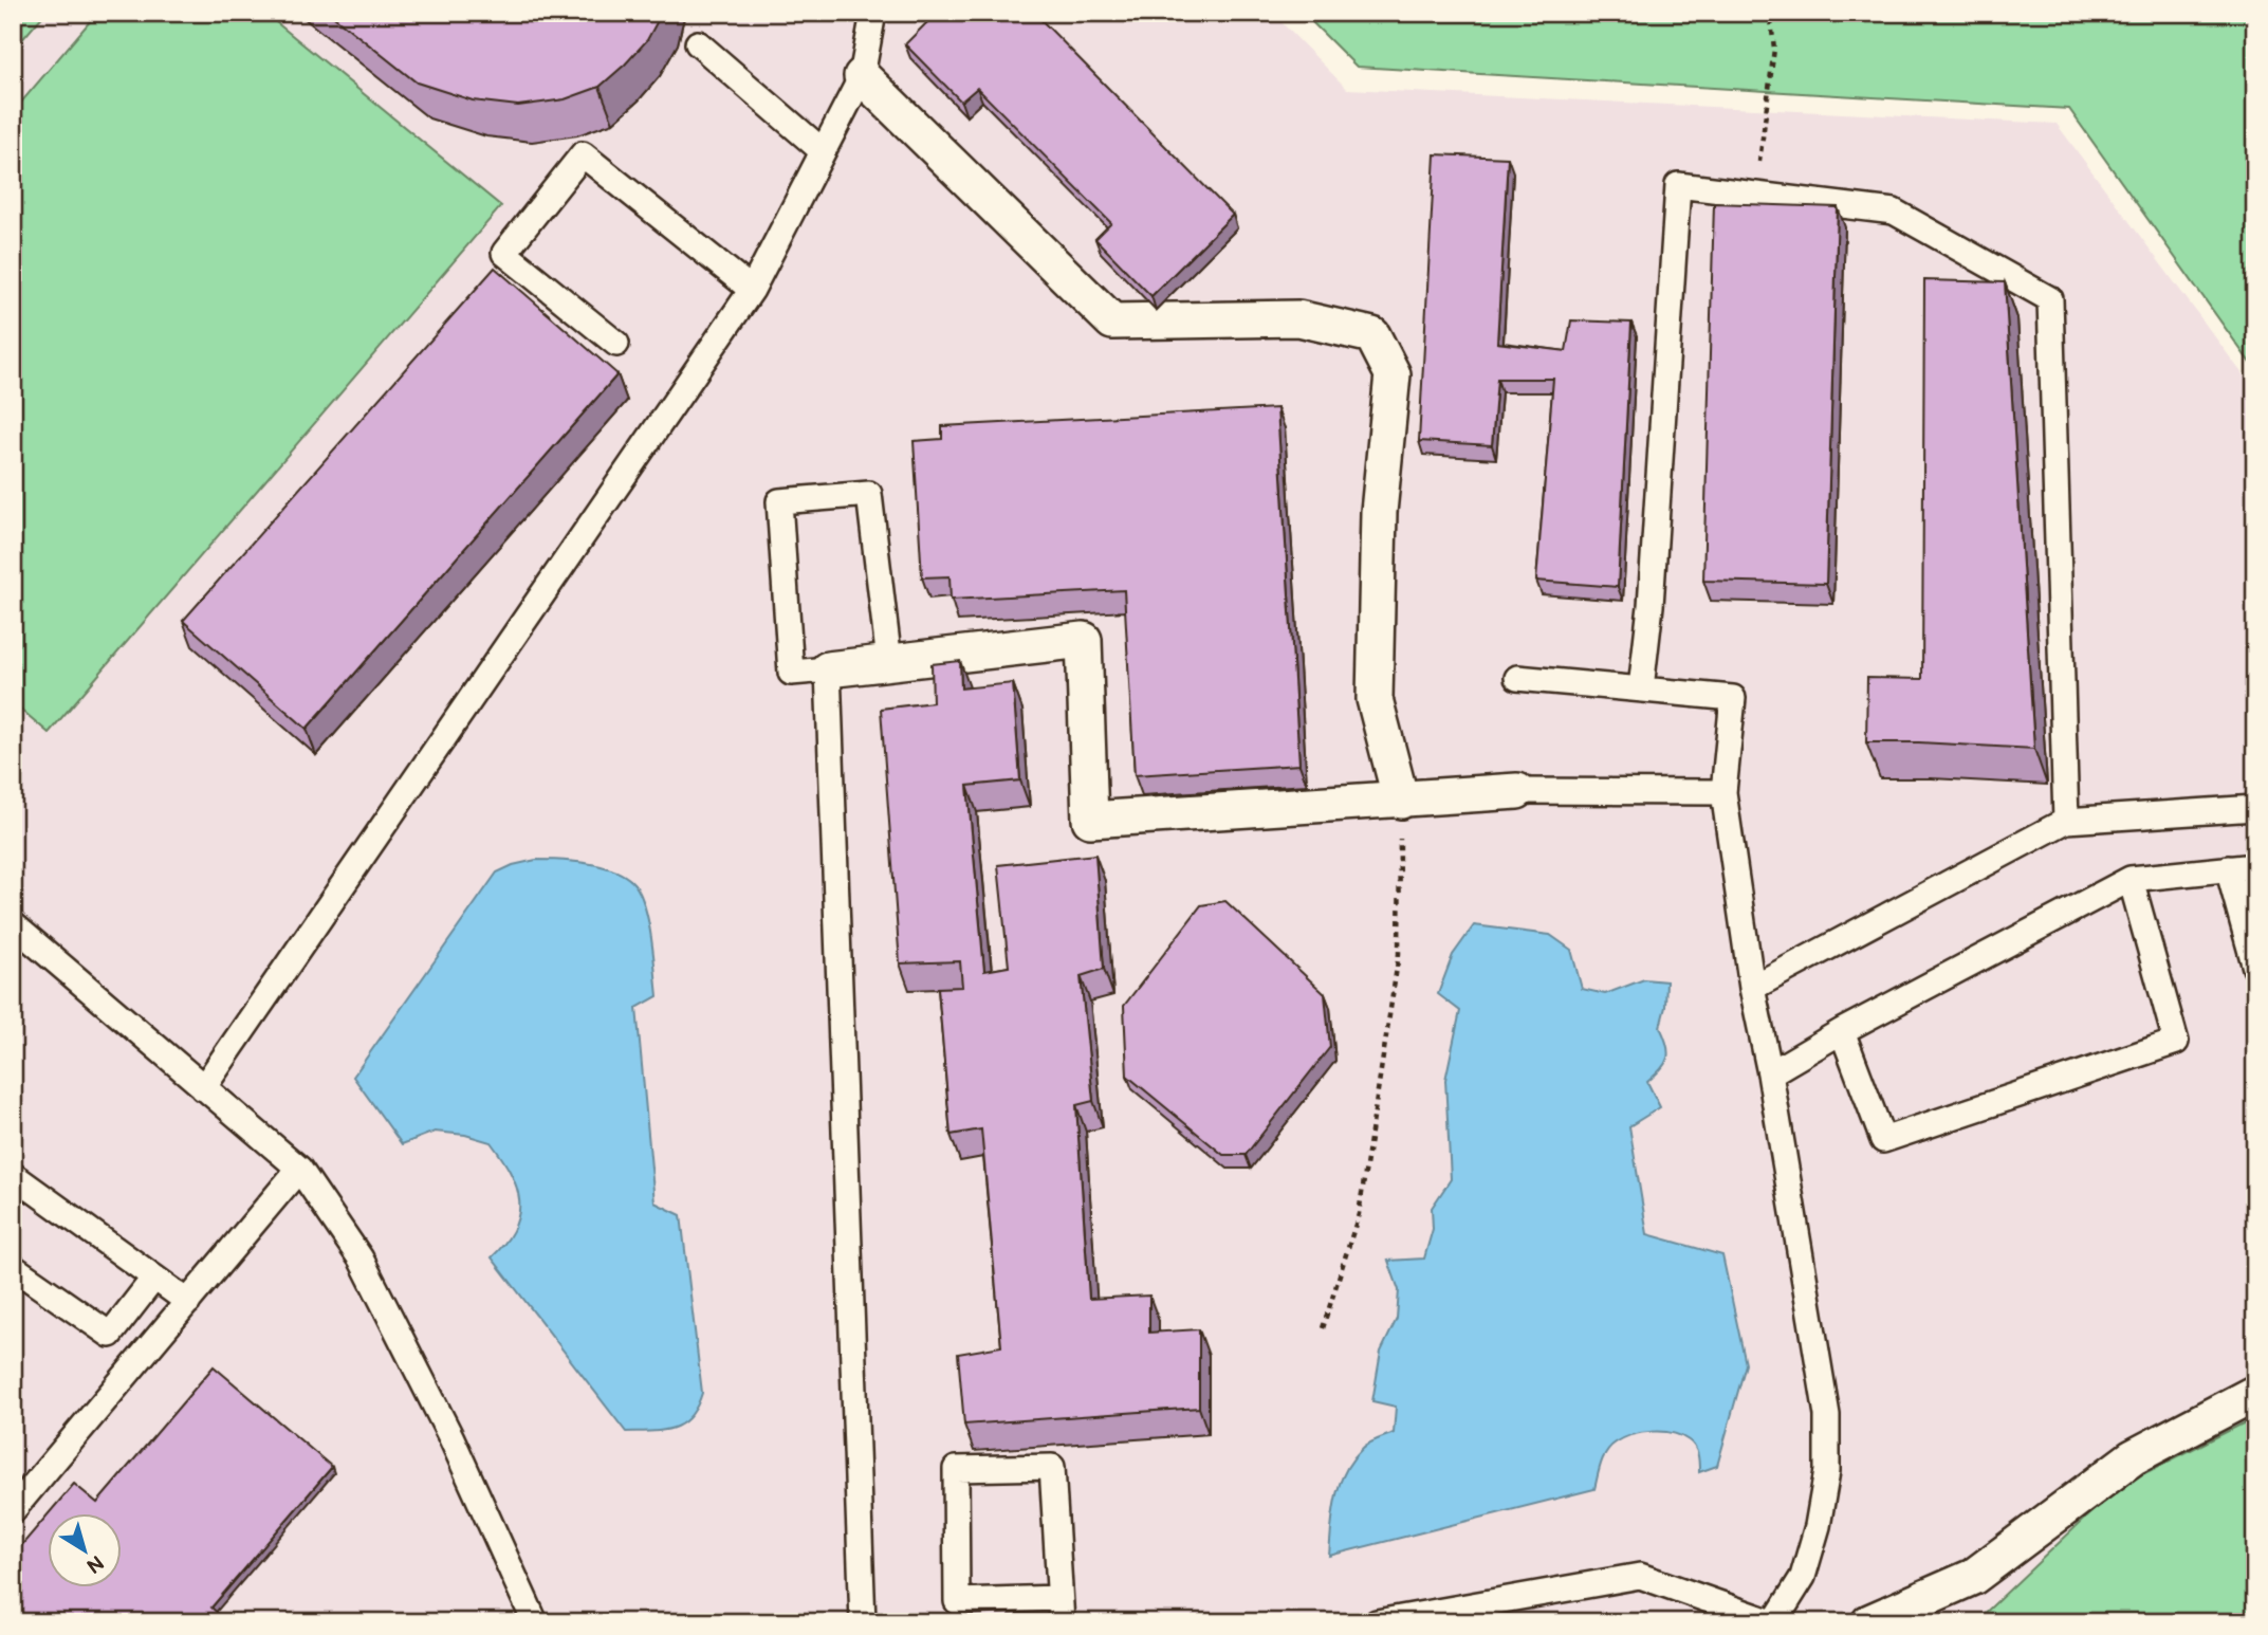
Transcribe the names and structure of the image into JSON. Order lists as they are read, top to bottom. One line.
{"north":"bottom right"}
